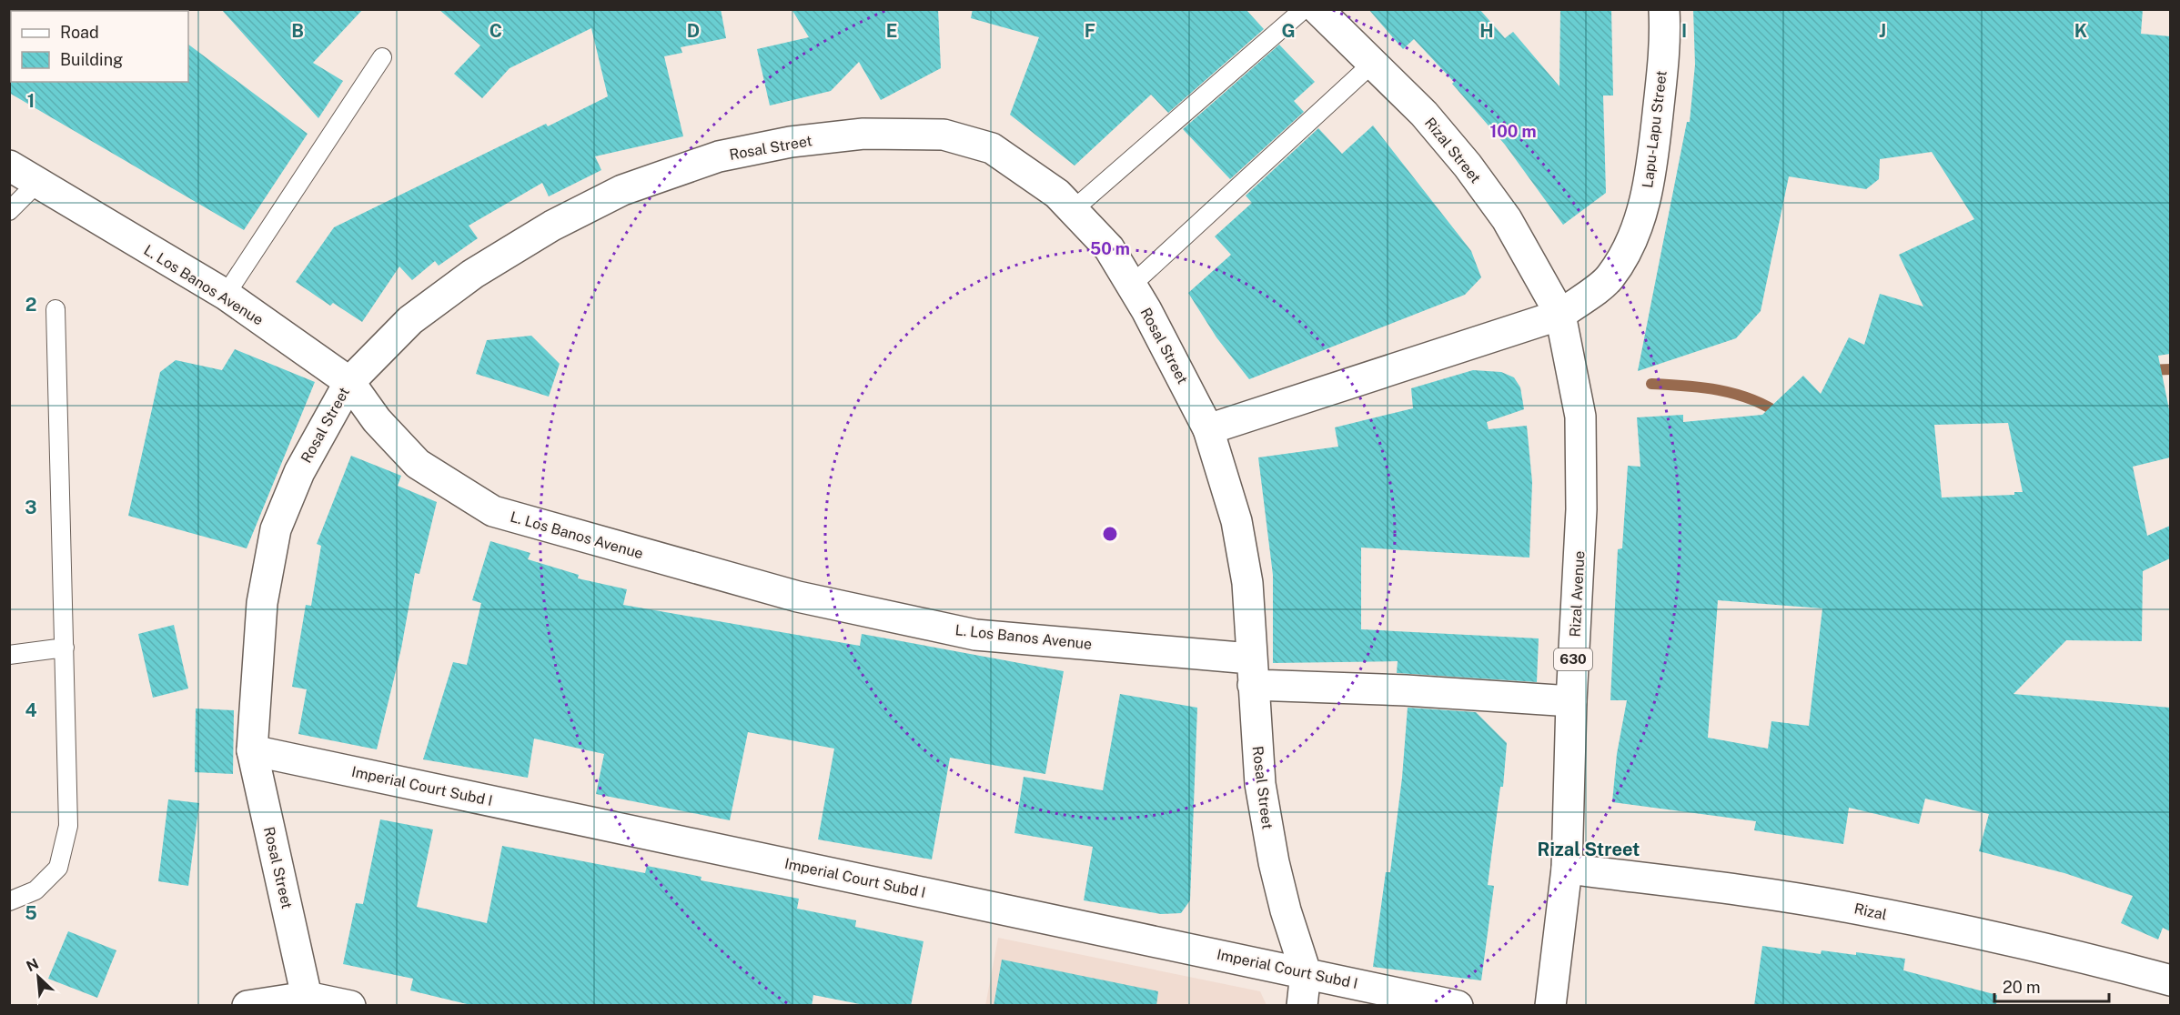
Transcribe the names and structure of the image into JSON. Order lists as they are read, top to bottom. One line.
{"streets":{"street":["Lapu-Lapu Street","Rosal Street","Rizal Street","L. Los Banos Avenue","Rizal Avenue","630","Imperial Court Subd I","Rizal"]},"crossings":[["Lapu-Lapu Street","Rosal Street"],["Lapu-Lapu Street","Rizal Street"],["Lapu-Lapu Street","Rizal Avenue"],["Rosal Street","L. Los Banos Avenue"],["Rosal Street","Imperial Court Subd I"],["Rizal Street","Rizal Avenue"],["L. Los Banos Avenue","Rizal Avenue"],["Rizal Avenue","Rizal"]],"districts":["Rizal Street"],"legend":["Road","Building"],"scale_bar":"20 m","north":"top left","grid":{"columns":["B","C","D","E","F","G","H","I","J","K"],"rows":["1","2","3","4","5"]},"rings":["100 m","50 m"]}
